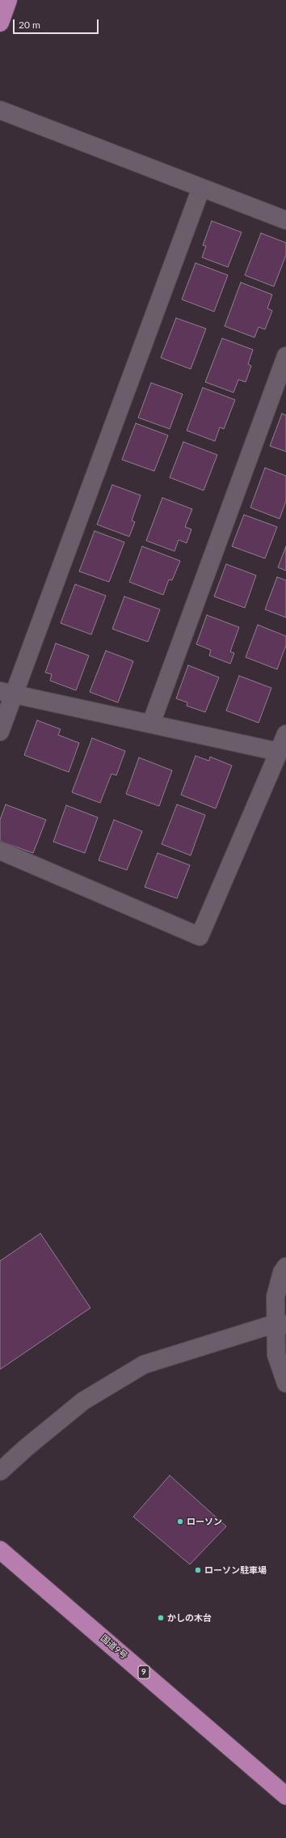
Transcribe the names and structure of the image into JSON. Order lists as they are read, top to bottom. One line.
{"streets":{"highway":["国道9号","9"]},"places":["ローソン","ローソン駐車場","かしの木台"],"scale_bar":"20 m"}
